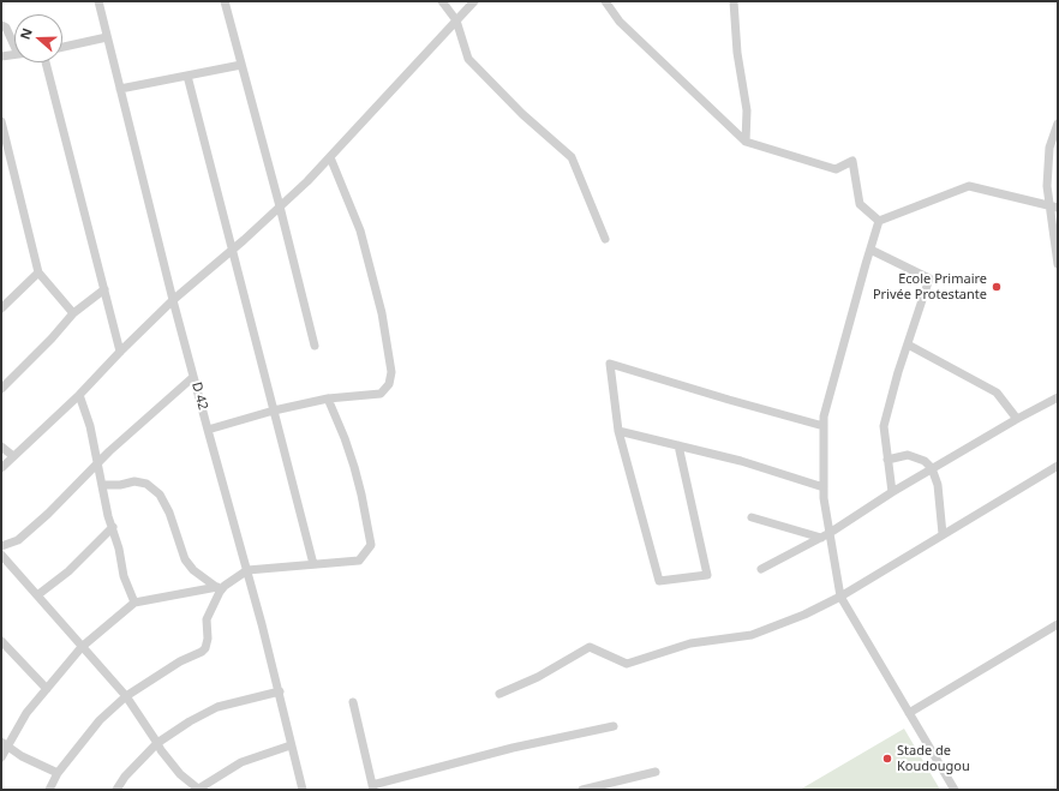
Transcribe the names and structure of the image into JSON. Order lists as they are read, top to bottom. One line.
{"streets":{"street":["D 42"]},"places":["Ecole Primaire Privée Protestante","Stade de Koudougou"],"north":"left"}
